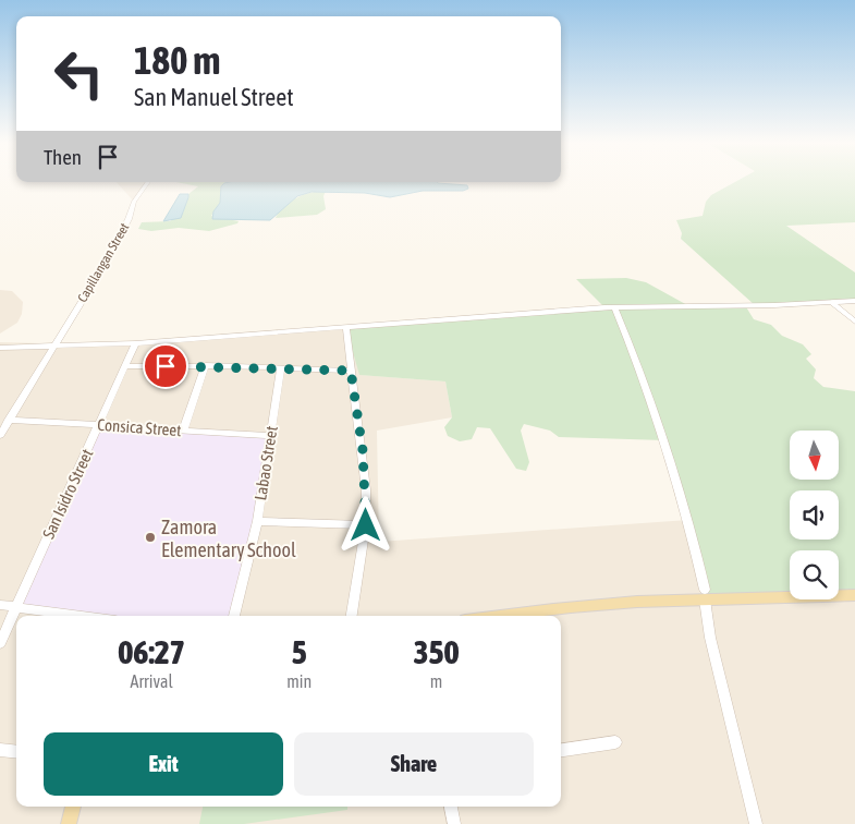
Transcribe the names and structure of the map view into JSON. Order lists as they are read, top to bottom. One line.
{"streets":{"street":["Capillangan Street","Consica Street","Labao Street","San Isidro Street"]},"crossings":[["Capillangan Street","Consica Street"],["Consica Street","Labao Street"],["Consica Street","San Isidro Street"]],"places":["Zamora Elementary School"],"north":"bottom","page":{"turn":["180 m","San Manuel Street"],"then":"Then","eta":["06:27","Arrival","5","min","350","m"],"buttons":["Exit","Share"]}}
